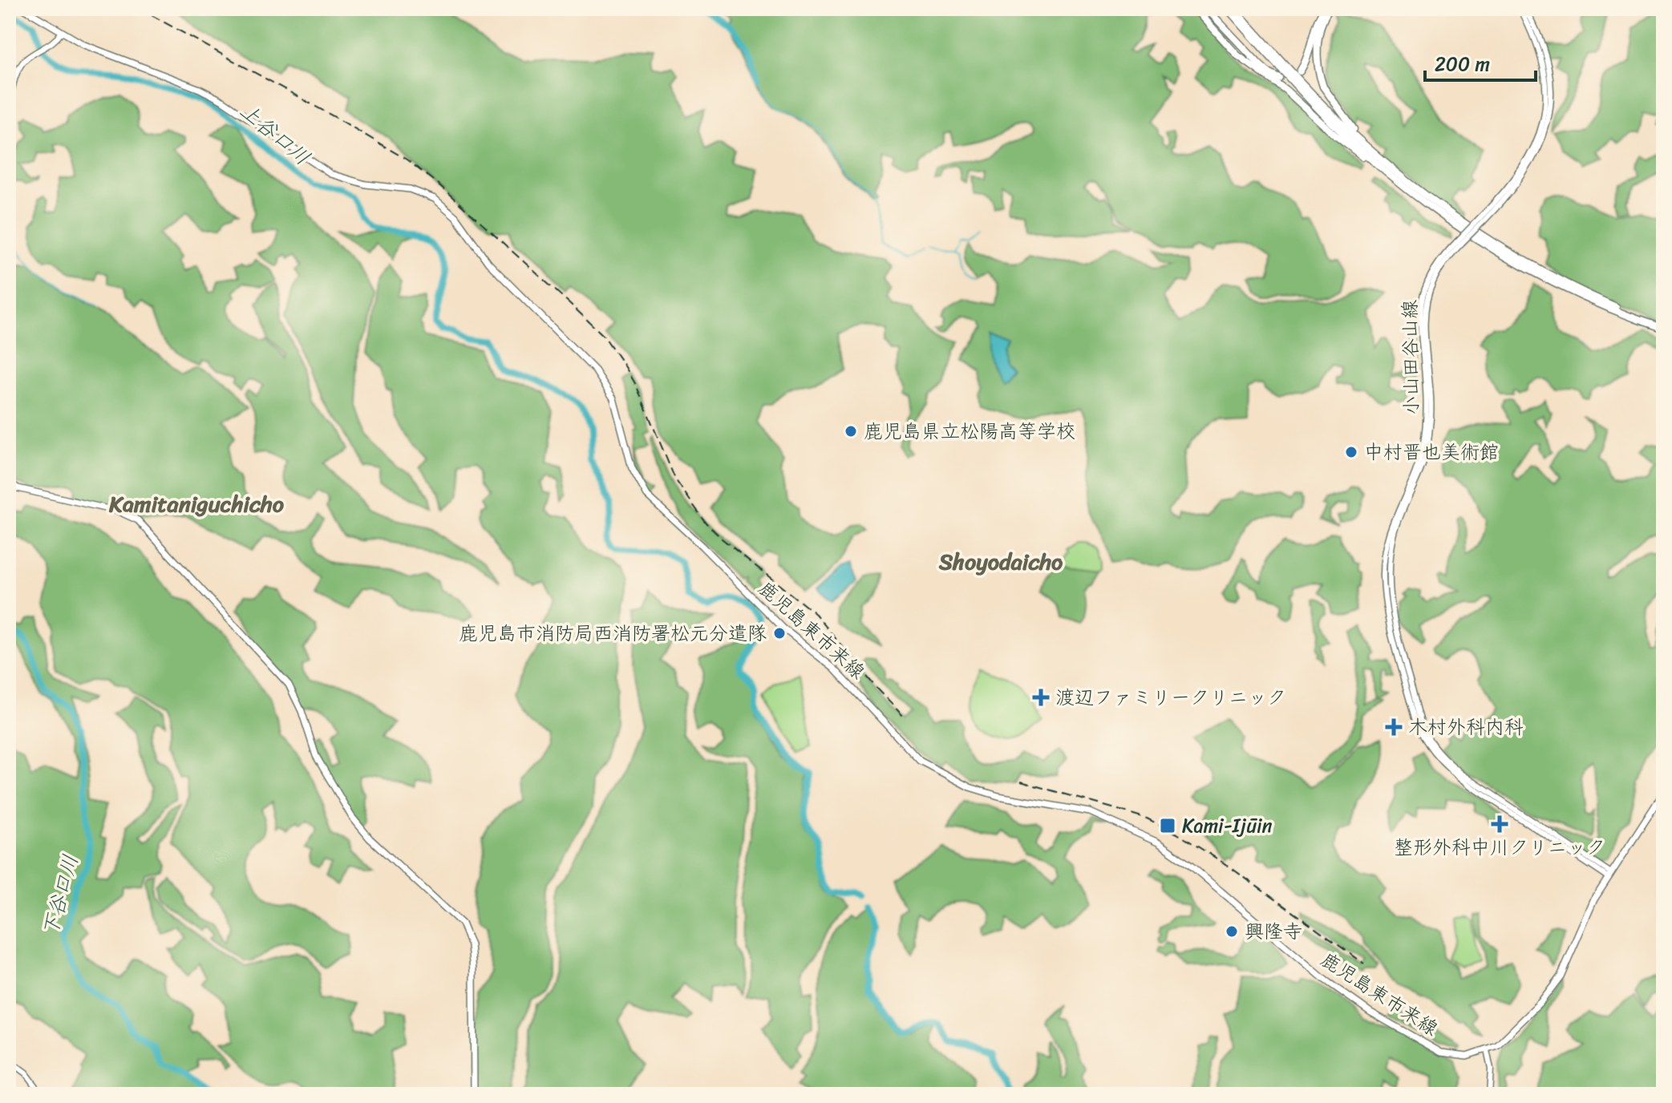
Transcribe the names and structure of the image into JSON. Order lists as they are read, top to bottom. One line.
{"streets":{"main road":["小山田谷山線","鹿児島東市来線"]},"crossings":[["小山田谷山線","鹿児島東市来線"]],"districts":["Kamitaniguchicho","Shoyodaicho"],"water":["上谷口川","下谷口川"],"places":{"other":["鹿児島県立松陽高等学校","中村晋也美術館","鹿児島市消防局西消防署松元分遣隊","興隆寺"],"health":["渡辺ファミリークリニック","木村外科内科","整形外科中川クリニック"],"transit":["Kami-Ijūin"]},"scale_bar":"200 m"}
